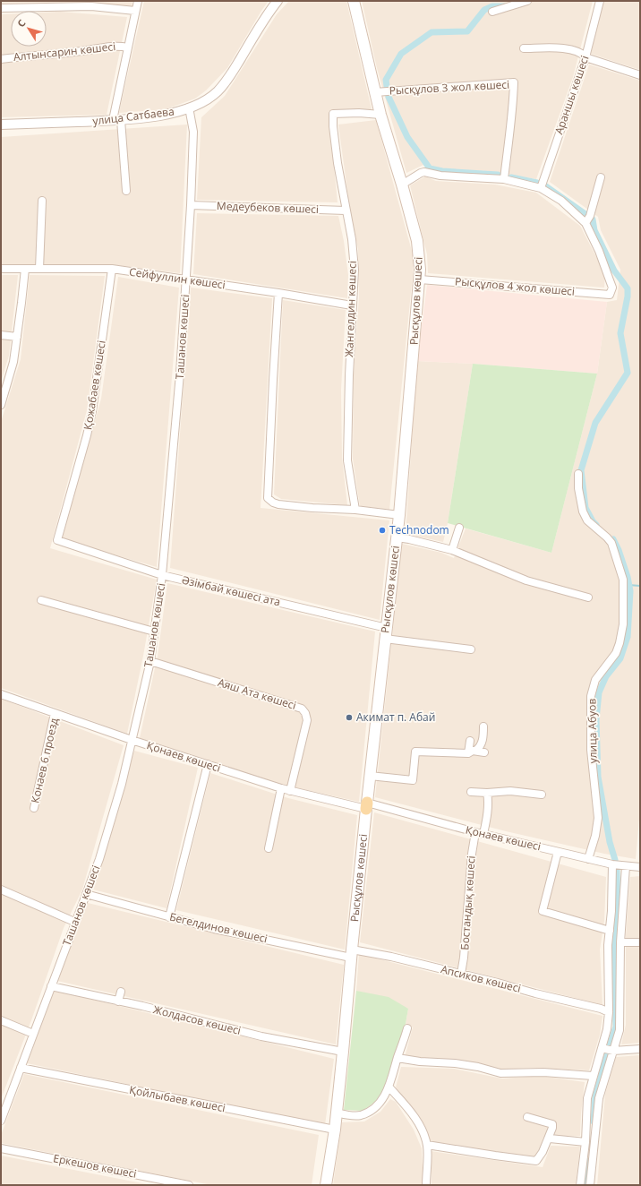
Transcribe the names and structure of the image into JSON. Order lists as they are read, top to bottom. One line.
{"streets":{"main road":["Рысқұлов көшесі"],"street":["Алтынсарин көшесі","Рысқұлов 3 жол көшесі","Араншы көшесі","улица Сатбаева","Медеубеков көшесі","Сейфуллин көшесі","Рысқұлов 4 жол көшесі","Жангелдин көшесі","Ташанов көшесі","Қожабаев көшесі","Әзімбай көшесі ата","Аяш Ата көшесі","улица Абуов","Қонаев көшесі","Конаев 6 проезд","Бостандық көшесі","Бегелдинов көшесі","Апсиков көшесі","Жолдасов көшесі","Қойлыбаев көшесі","Еркешов көшесі"]},"crossings":[["Рысқұлов 3 жол көшесі","Рысқұлов көшесі"],["улица Сатбаева","Ташанов көшесі"],["Медеубеков көшесі","Жангелдин көшесі"],["Медеубеков көшесі","Ташанов көшесі"],["Сейфуллин көшесі","Жангелдин көшесі"],["Сейфуллин көшесі","Ташанов көшесі"],["Сейфуллин көшесі","Қожабаев көшесі"],["Рысқұлов 4 жол көшесі","Рысқұлов көшесі"],["Рысқұлов көшесі","Жангелдин көшесі"],["Рысқұлов көшесі","Әзімбай көшесі ата"],["Рысқұлов көшесі","Қонаев көшесі"],["Рысқұлов көшесі","Бегелдинов көшесі"],["Рысқұлов көшесі","Апсиков көшесі"],["Рысқұлов көшесі","Жолдасов көшесі"],["Рысқұлов көшесі","Қойлыбаев көшесі"],["Ташанов көшесі","Әзімбай көшесі ата"],["Ташанов көшесі","Аяш Ата көшесі"],["Ташанов көшесі","Қонаев көшесі"],["Ташанов көшесі","Бегелдинов көшесі"],["Ташанов көшесі","Жолдасов көшесі"],["Ташанов көшесі","Қойлыбаев көшесі"],["Қожабаев көшесі","Әзімбай көшесі ата"],["Аяш Ата көшесі","Қонаев көшесі"],["улица Абуов","Қонаев көшесі"],["Қонаев көшесі","Конаев 6 проезд"],["Қонаев көшесі","Бостандық көшесі"],["Бостандық көшесі","Апсиков көшесі"],["Бегелдинов көшесі","Апсиков көшесі"]],"places":["Technodom","Акимат п. Абай"],"north":"top left"}
